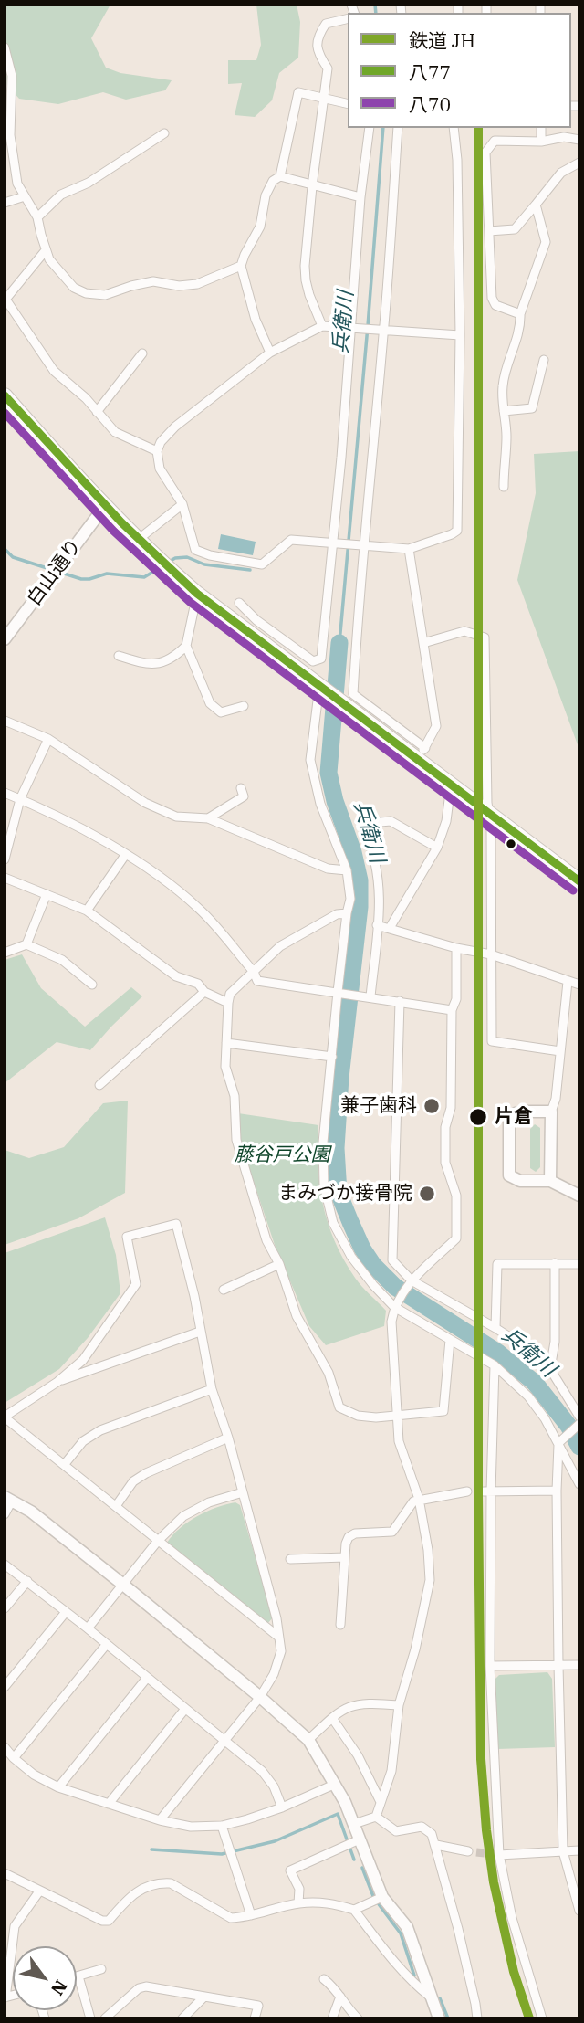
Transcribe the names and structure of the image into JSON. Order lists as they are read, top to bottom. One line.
{"streets":{"street":["白山通り"]},"water":["兵衛川"],"parks":["藤谷戸公園"],"places":["兼子歯科","片倉","まみづか接骨院"],"lines":["rail line JH","transit line 八77","transit line 八70"],"legend":["鉄道 JH","八77","八70"],"north":"bottom right"}
